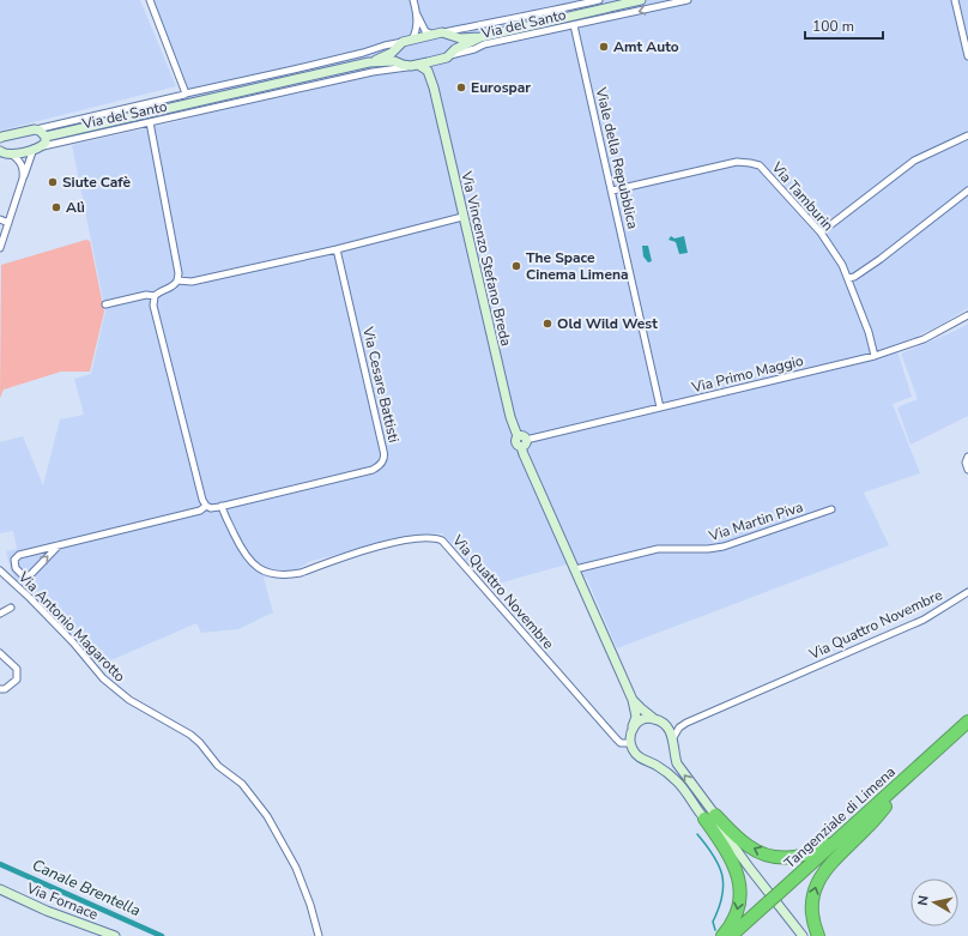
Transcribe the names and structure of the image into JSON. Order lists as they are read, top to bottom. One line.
{"streets":{"highway":["Tangenziale di Limena"],"street":["Via del Santo","Viale della Repubblica","Via Tamburin","Via Vincenzo Stefano Breda","Via Primo Maggio","Via Cesare Battisti","Via Martin Piva","Via Quattro Novembre","Via Antonio Magarotto","Via Fornace"]},"crossings":[["Via del Santo","Viale della Repubblica"],["Via del Santo","Via Vincenzo Stefano Breda"],["Viale della Repubblica","Via Tamburin"],["Viale della Repubblica","Via Primo Maggio"],["Via Tamburin","Via Primo Maggio"],["Via Vincenzo Stefano Breda","Via Primo Maggio"],["Via Vincenzo Stefano Breda","Via Martin Piva"],["Via Vincenzo Stefano Breda","Via Quattro Novembre"],["Via Cesare Battisti","Via Quattro Novembre"]],"water":["Canale Brentella"],"places":["Amt Auto","Eurospar","Siute Cafè","Alì","The Space Cinema Limena","Old Wild West"],"scale_bar":"100 m","north":"left"}
